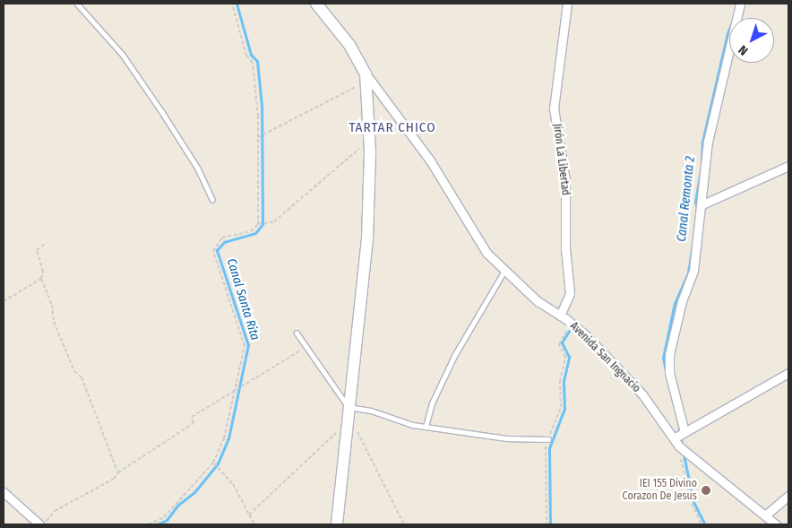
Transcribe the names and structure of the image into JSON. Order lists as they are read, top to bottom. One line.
{"streets":{"street":["Jirón La Libertad","Avenida San Ingnacio"]},"crossings":[["Jirón La Libertad","Avenida San Ingnacio"]],"districts":["TARTAR CHICO"],"water":["Canal Remonta 2","Canal Santa Rita"],"places":["IEI 155 Divino Corazon De Jesus"],"north":"bottom left"}
